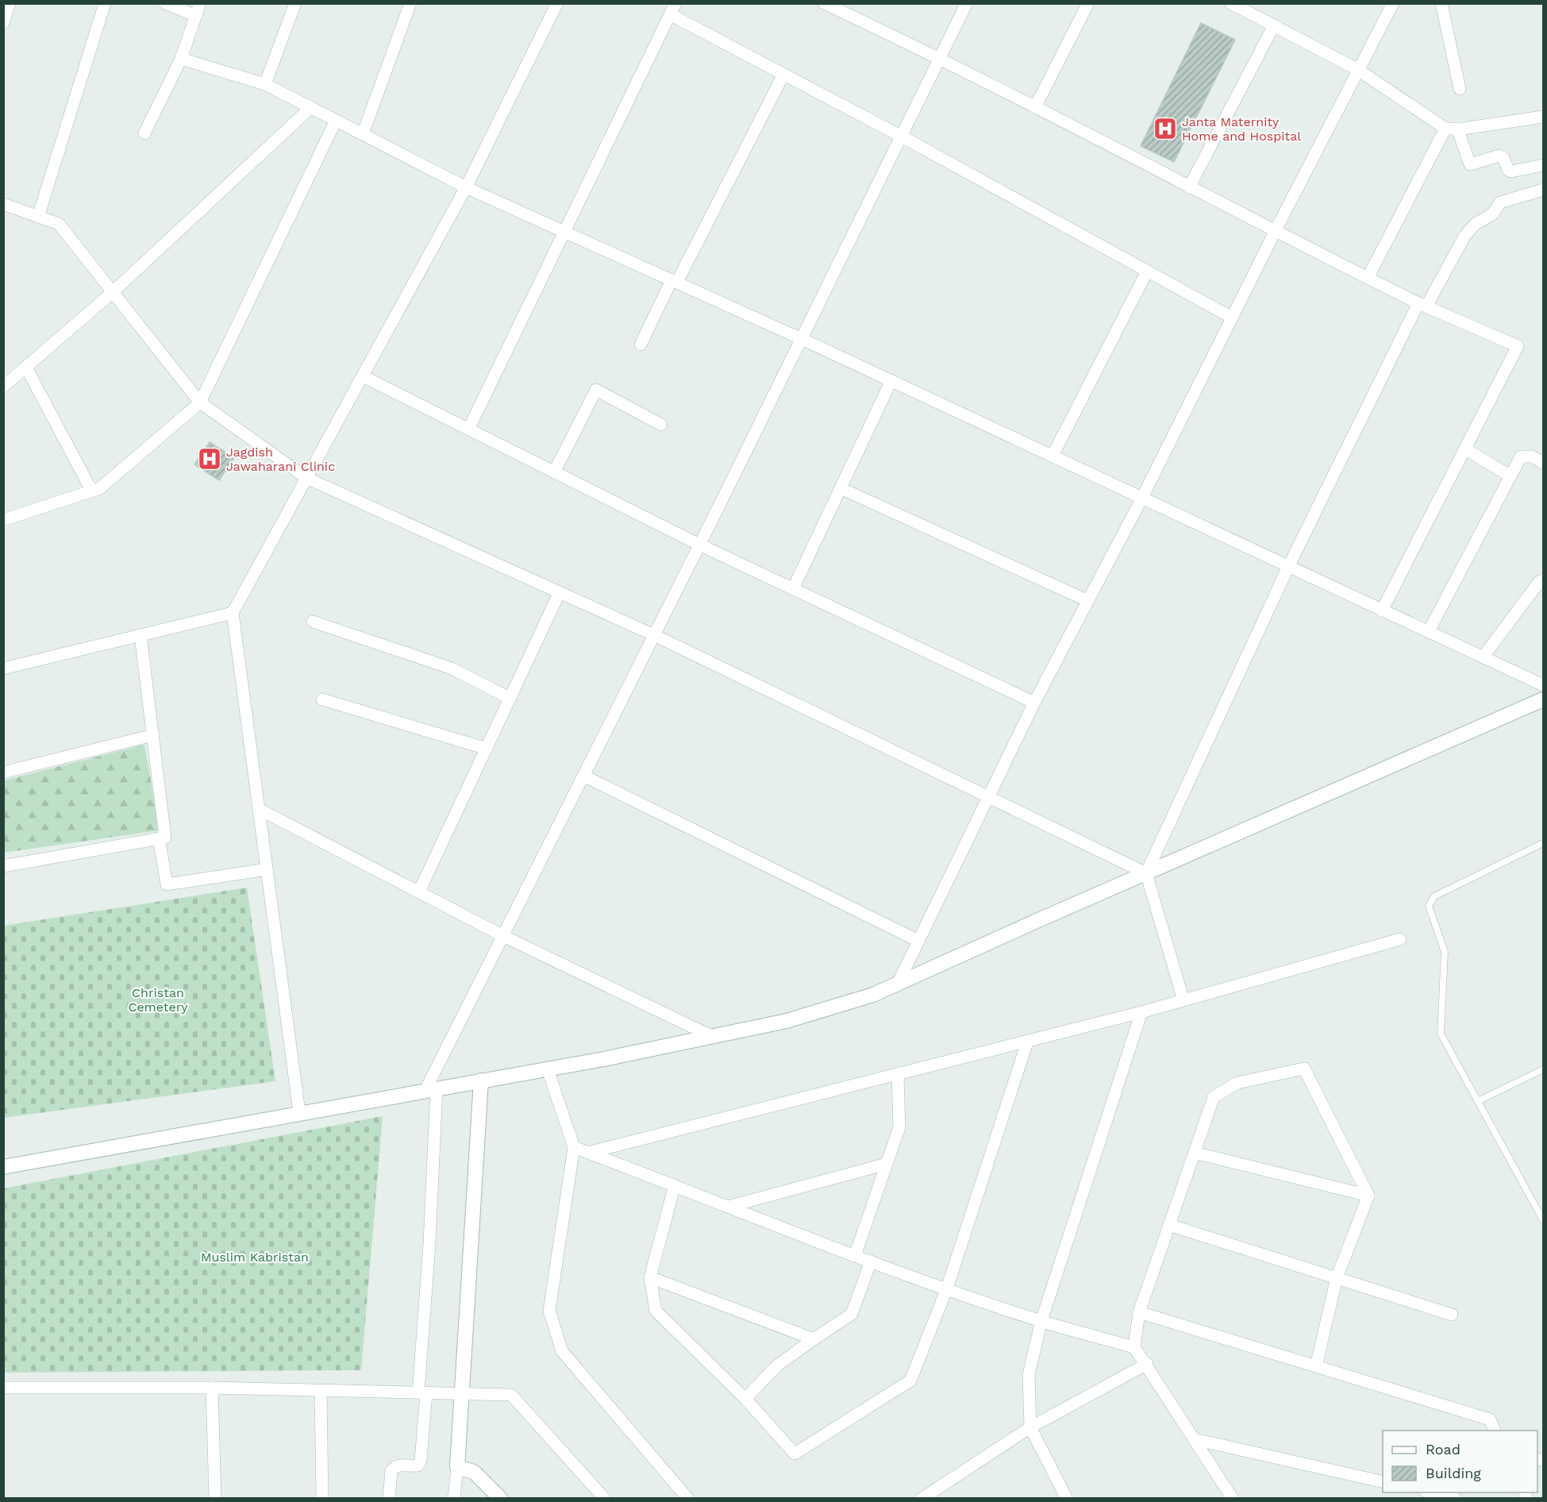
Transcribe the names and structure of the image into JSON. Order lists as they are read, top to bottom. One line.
{"parks":["Christan Cemetery","Muslim Kabristan"],"places":{"hospital":["Janta Maternity Home and Hospital","Jagdish Jawaharani Clinic"]},"legend":["Road","Building"]}
